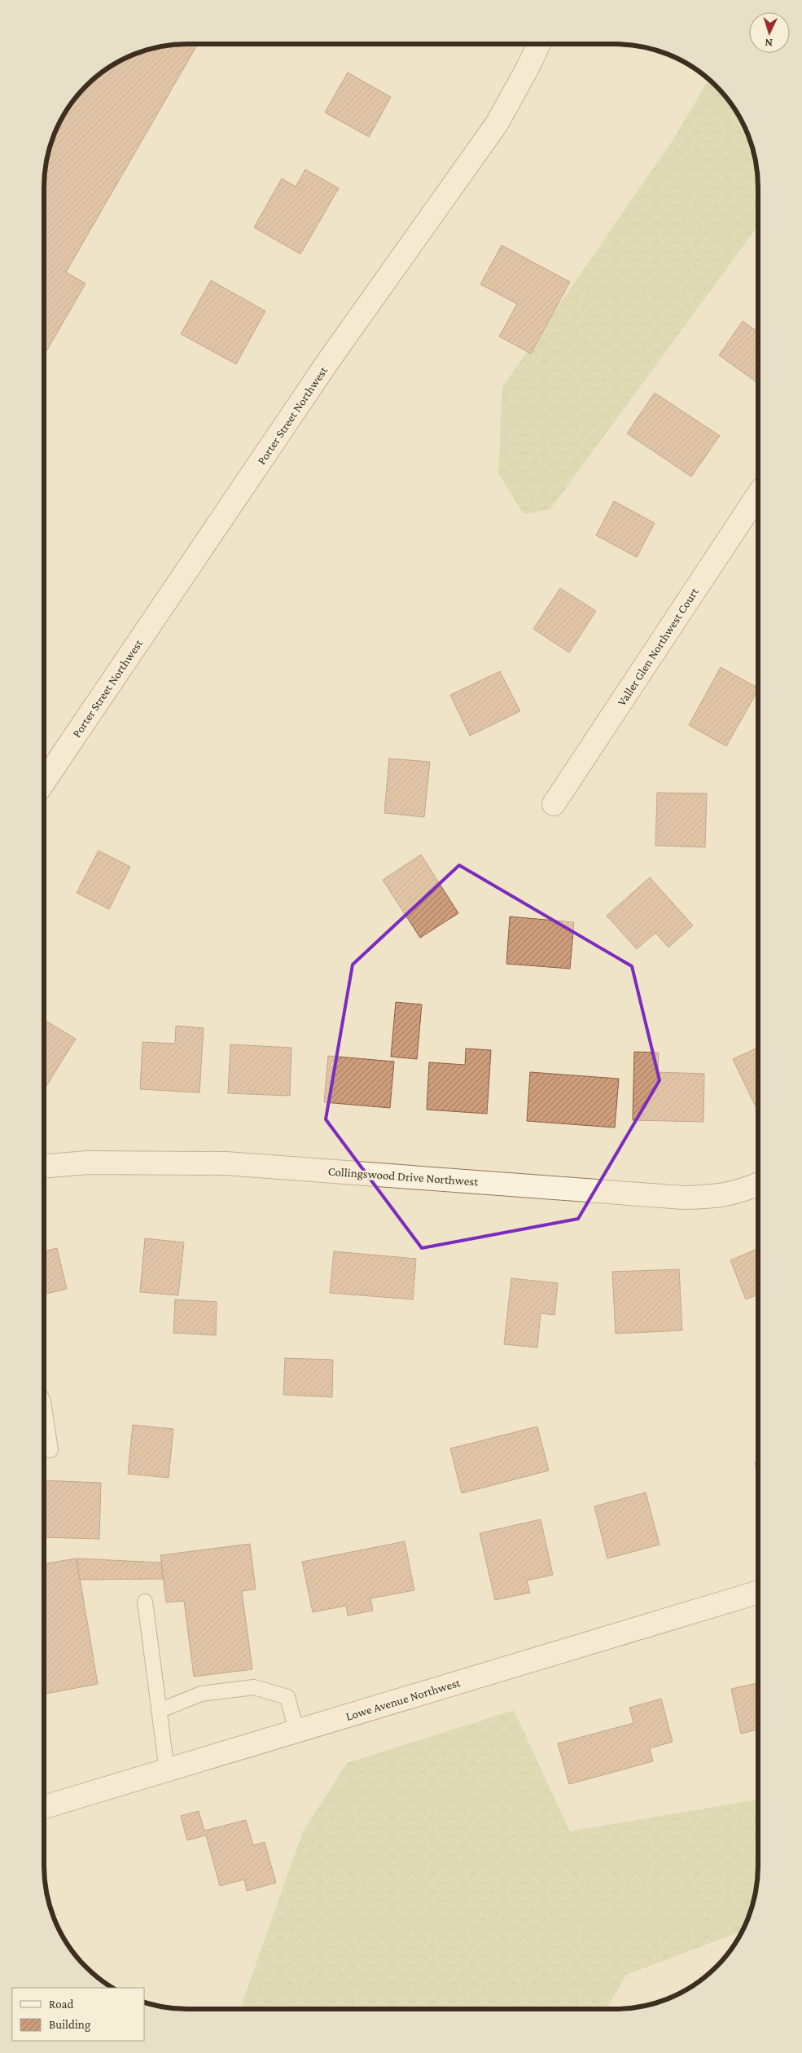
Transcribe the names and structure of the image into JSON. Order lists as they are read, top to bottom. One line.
{"streets":{"street":["Porter Street Northwest","Valler Glen Northwest Court","Collingswood Drive Northwest","Lowe Avenue Northwest"]},"legend":["Road","Building"],"north":"bottom"}
